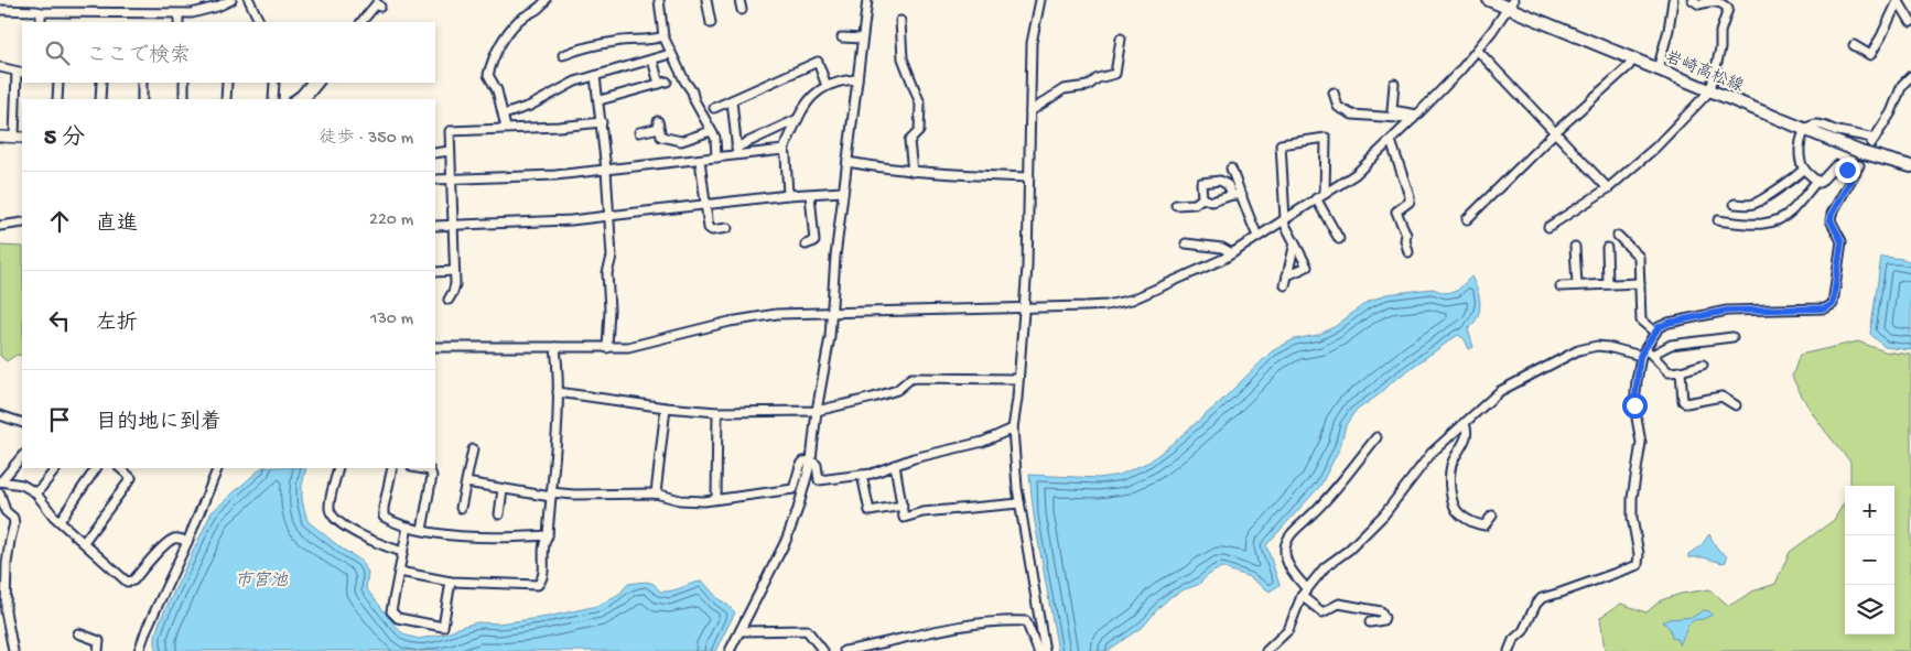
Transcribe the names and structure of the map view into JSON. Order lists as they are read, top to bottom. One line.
{"streets":{"main road":["岩崎高松線"]},"water":["市宮池"],"page":{"search":"ここで検索","heading":["5 分","徒歩 · 350 m"],"list":[["直進","220 m"],["左折","130 m"],"目的地に到着"],"map_buttons":["+","−"]}}
